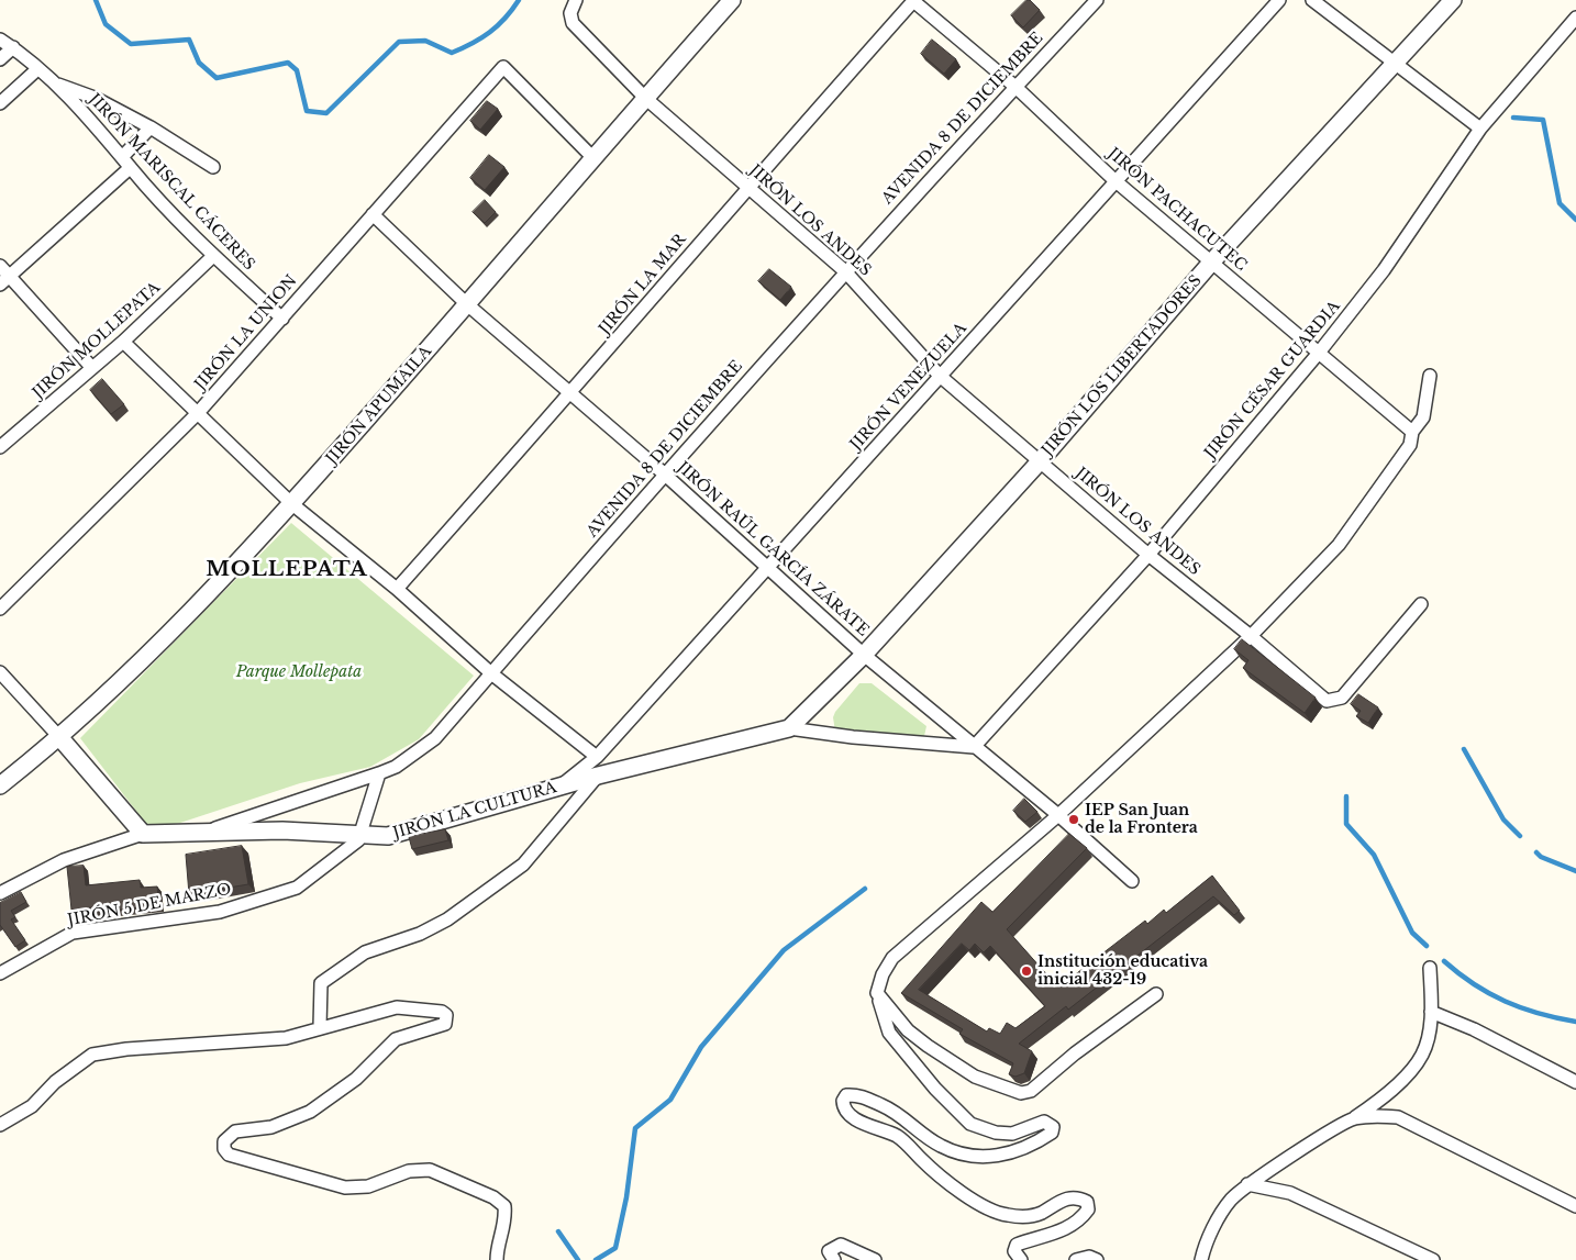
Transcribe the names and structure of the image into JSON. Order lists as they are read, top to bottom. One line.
{"streets":{"street":["AVENIDA 8 DE DICIEMBRE","JIRÓN MARISCAL CÁCERES","JIRÓN PACHACUTEC","JIRÓN LOS ANDES","JIRÓN LA MAR","JIRÓN LA UNION","JIRÓN MOLLEPATA","JIRÓN LOS LIBERTADORES","JIRÓN CÉSAR GUARDIA","JIRÓN VENEZUELA","JIRÓN APUMAILA","JIRÓN RAÚL GARCÍA ZÁRATE","JIRÓN LA CULTURA","JIRÓN 5 DE MARZO"]},"crossings":[["AVENIDA 8 DE DICIEMBRE","JIRÓN PACHACUTEC"],["AVENIDA 8 DE DICIEMBRE","JIRÓN LOS ANDES"],["AVENIDA 8 DE DICIEMBRE","JIRÓN RAÚL GARCÍA ZÁRATE"],["AVENIDA 8 DE DICIEMBRE","JIRÓN LA CULTURA"],["AVENIDA 8 DE DICIEMBRE","JIRÓN 5 DE MARZO"],["JIRÓN MARISCAL CÁCERES","JIRÓN LA UNION"],["JIRÓN MARISCAL CÁCERES","JIRÓN MOLLEPATA"],["JIRÓN PACHACUTEC","JIRÓN LA MAR"],["JIRÓN PACHACUTEC","JIRÓN LOS LIBERTADORES"],["JIRÓN PACHACUTEC","JIRÓN CÉSAR GUARDIA"],["JIRÓN PACHACUTEC","JIRÓN VENEZUELA"],["JIRÓN LOS ANDES","JIRÓN LA MAR"],["JIRÓN LOS ANDES","JIRÓN LOS LIBERTADORES"],["JIRÓN LOS ANDES","JIRÓN CÉSAR GUARDIA"],["JIRÓN LOS ANDES","JIRÓN VENEZUELA"],["JIRÓN LOS ANDES","JIRÓN APUMAILA"],["JIRÓN LA MAR","JIRÓN RAÚL GARCÍA ZÁRATE"],["JIRÓN LA UNION","JIRÓN APUMAILA"],["JIRÓN LA UNION","JIRÓN RAÚL GARCÍA ZÁRATE"],["JIRÓN LOS LIBERTADORES","JIRÓN RAÚL GARCÍA ZÁRATE"],["JIRÓN LOS LIBERTADORES","JIRÓN LA CULTURA"],["JIRÓN CÉSAR GUARDIA","JIRÓN RAÚL GARCÍA ZÁRATE"],["JIRÓN VENEZUELA","JIRÓN RAÚL GARCÍA ZÁRATE"],["JIRÓN VENEZUELA","JIRÓN LA CULTURA"],["JIRÓN APUMAILA","JIRÓN RAÚL GARCÍA ZÁRATE"],["JIRÓN LA CULTURA","JIRÓN 5 DE MARZO"]],"districts":["MOLLEPATA"],"parks":["Parque Mollepata"],"places":["IEP San Juan de la Frontera","Institución educativa inicial 432-19"]}
